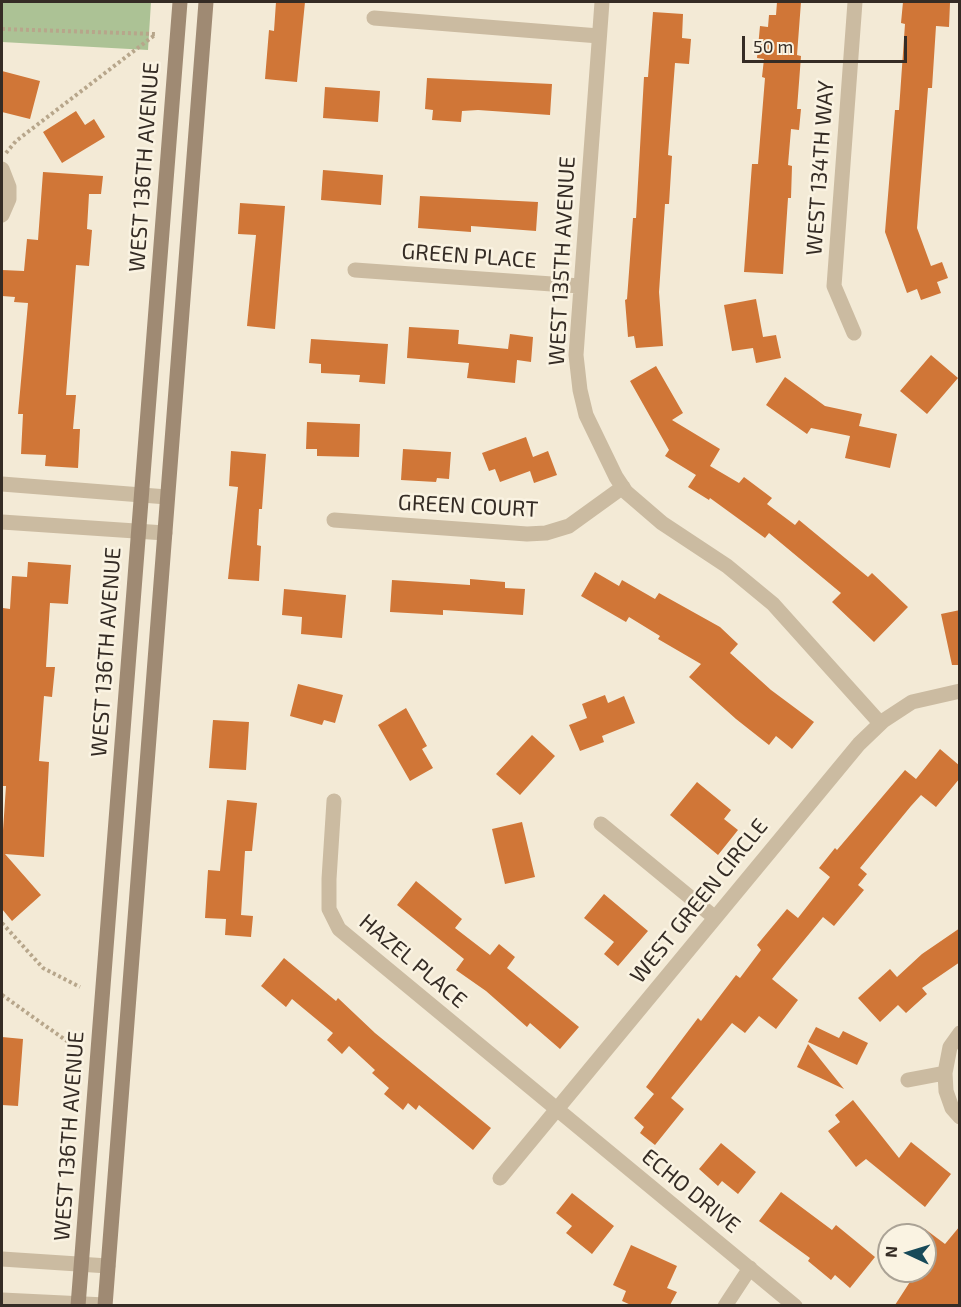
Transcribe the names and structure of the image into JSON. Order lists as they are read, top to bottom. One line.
{"streets":{"main road":["WEST 136TH AVENUE"],"street":["WEST 134TH WAY","GREEN PLACE","WEST 135TH AVENUE","GREEN COURT","WEST GREEN CIRCLE","HAZEL PLACE","ECHO DRIVE"]},"crossings":[["GREEN PLACE","WEST 135TH AVENUE"],["WEST 135TH AVENUE","GREEN COURT"],["WEST 135TH AVENUE","WEST GREEN CIRCLE"],["WEST GREEN CIRCLE","HAZEL PLACE"],["WEST GREEN CIRCLE","ECHO DRIVE"],["HAZEL PLACE","ECHO DRIVE"]],"scale_bar":"50 m","north":"left"}
